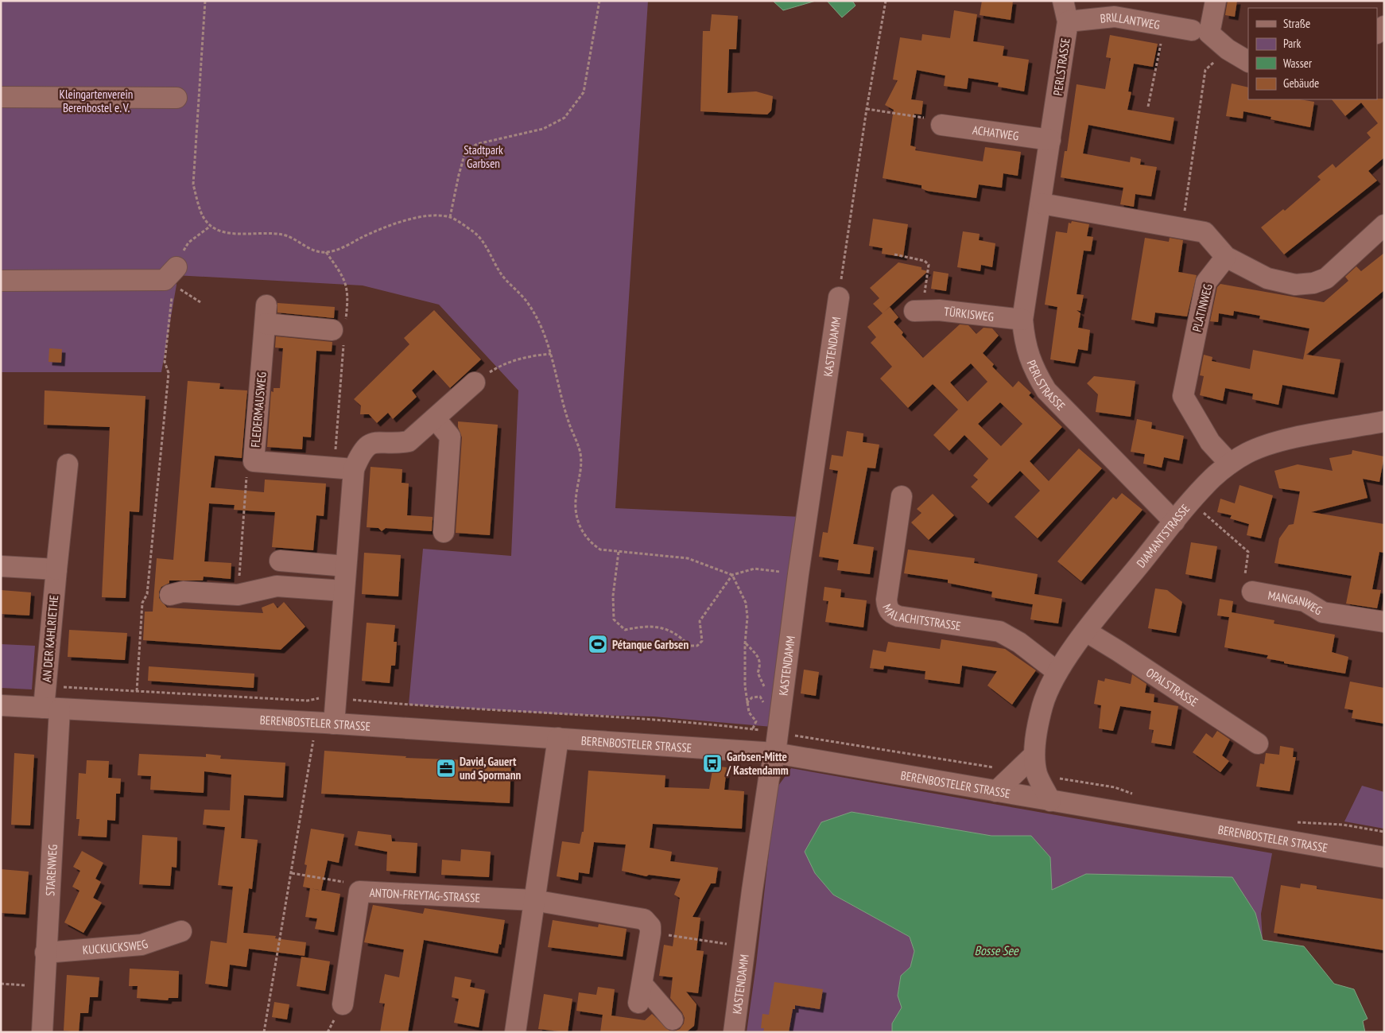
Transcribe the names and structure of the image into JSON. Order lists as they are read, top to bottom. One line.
{"streets":{"street":["BRILLANTWEG","PERLSTRASSE","ACHATWEG","PLATINWEG","TÜRKISWEG","KASTENDAMM","FLEDERMAUSWEG","DIAMANTSTRASSE","MANGANWEG","MALACHITSTRASSE","AN DER KAHLRIETHE","OPALSTRASSE","BERENBOSTELER STRASSE","STARENWEG","ANTON-FREYTAG-STRASSE","KUCKUCKSWEG"]},"crossings":[["BRILLANTWEG","PERLSTRASSE"],["PERLSTRASSE","ACHATWEG"],["PERLSTRASSE","TÜRKISWEG"],["PERLSTRASSE","DIAMANTSTRASSE"],["PLATINWEG","DIAMANTSTRASSE"],["KASTENDAMM","BERENBOSTELER STRASSE"],["DIAMANTSTRASSE","MALACHITSTRASSE"],["DIAMANTSTRASSE","OPALSTRASSE"],["AN DER KAHLRIETHE","BERENBOSTELER STRASSE"],["AN DER KAHLRIETHE","STARENWEG"],["BERENBOSTELER STRASSE","STARENWEG"],["STARENWEG","KUCKUCKSWEG"]],"water":["Bosse See"],"parks":["Kleingartenverein Berenbostel e. V.","Stadtpark Garbsen"],"places":{"sports":["Pétanque Garbsen"],"bus stop":["Garbsen-Mitte / Kastendamm"],"office":["David, Gauert und Spormann"]},"legend":["Straße","Park","Wasser","Gebäude"]}
